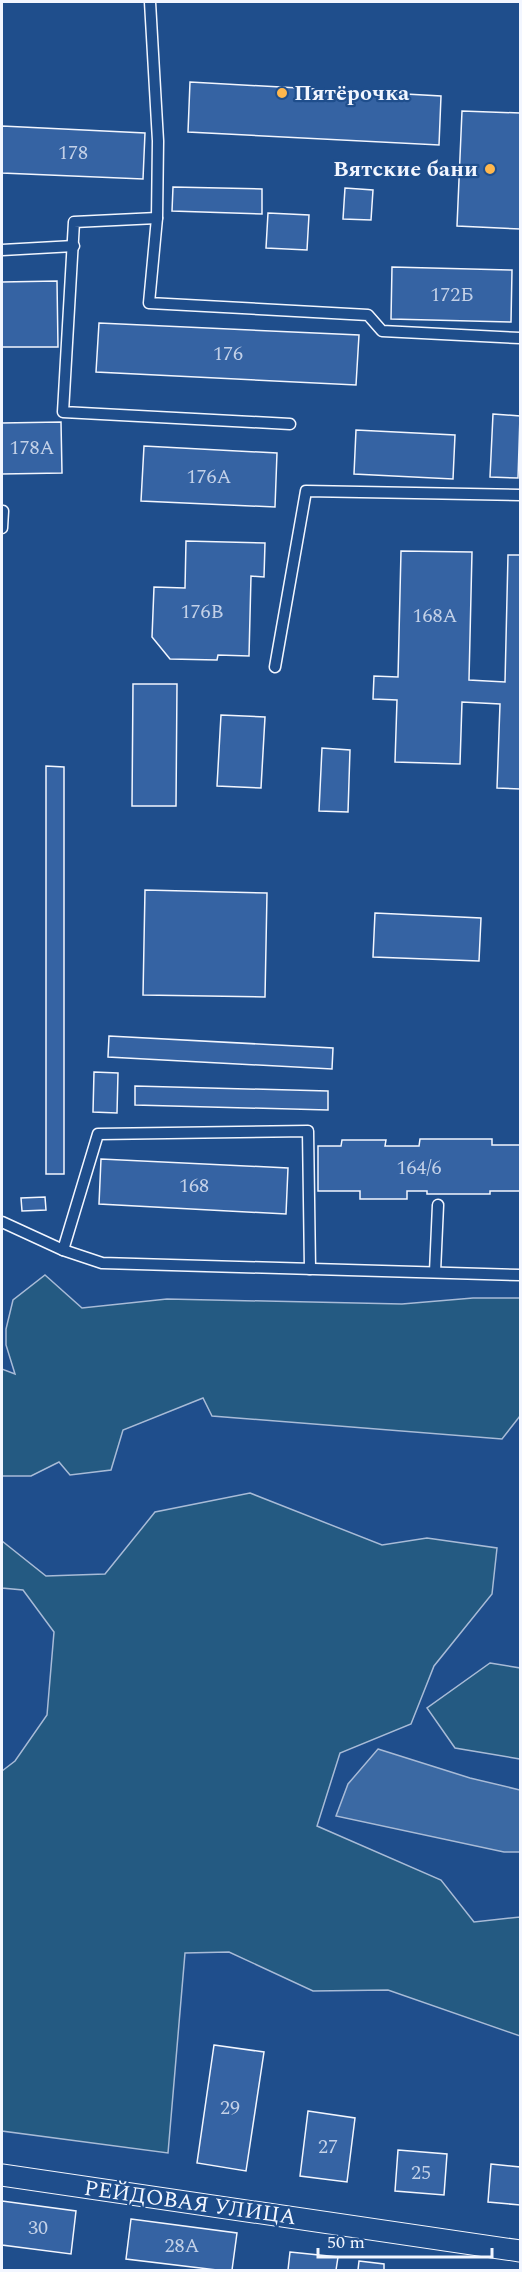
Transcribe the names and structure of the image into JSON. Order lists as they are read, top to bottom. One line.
{"streets":{"street":["РЕЙДОВАЯ УЛИЦА"]},"places":["Пятёрочка","Вятские бани"],"house_numbers":["178","172Б","176","178А","176А","176В","168А","164/6","168","29","27","25","30","28А"],"scale_bar":"50 m"}
